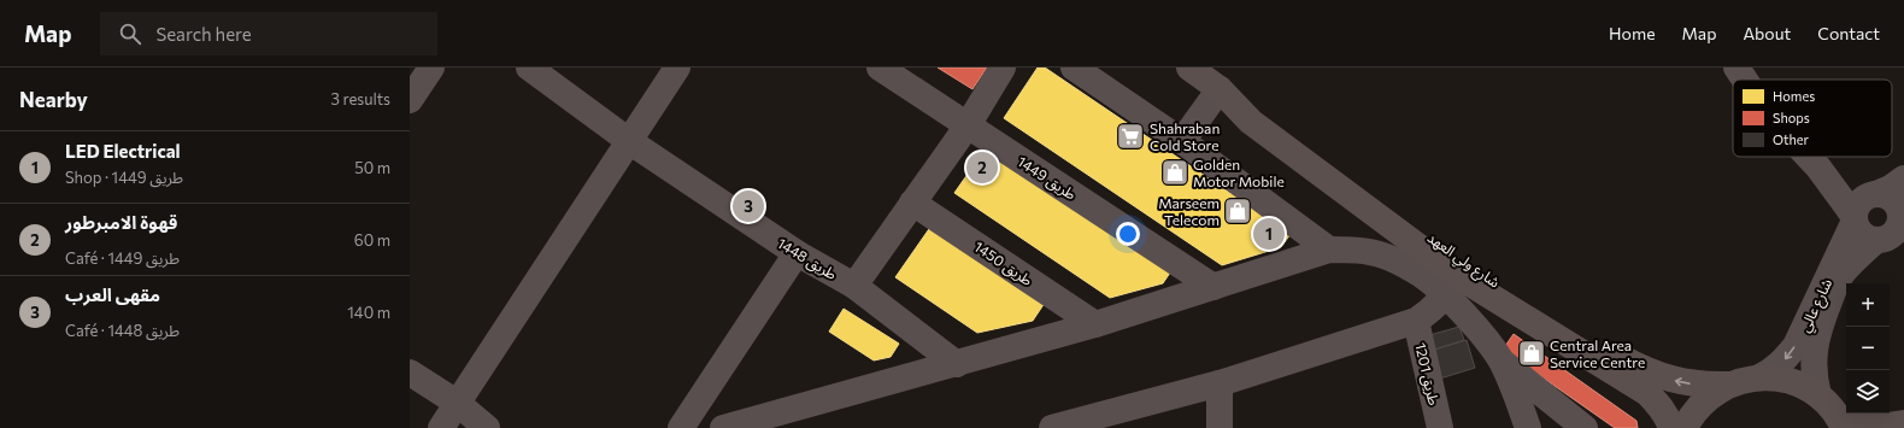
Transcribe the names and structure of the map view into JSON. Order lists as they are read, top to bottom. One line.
{"streets":{"main road":["شارع ولي العهد"],"street":["طريق 1449","طريق 1448","طريق 1450","شارع عالي","طريق 1201"]},"places":{"supermarket":["Shahraban Cold Store"],"shop":["Golden Motor Mobile","Marseem Telecom","Central Area Service Centre"]},"legend":["Homes","Shops","Other"],"page":{"header":"Map","search":"Search here","nav":["Home","Map","About","Contact"],"heading":["Nearby","3 results"],"list":[{"mark":"1","name":"LED Electrical","note":"Shop · طريق 1449","value":"50 m"},{"mark":"2","name":"قهوة الامبرطور","note":"Café · طريق 1449","value":"60 m"},{"mark":"3","name":"مقهى العرب","note":"Café · طريق 1448","value":"140 m"}],"pins":["2","3","1"],"map_buttons":["+","−"]}}
